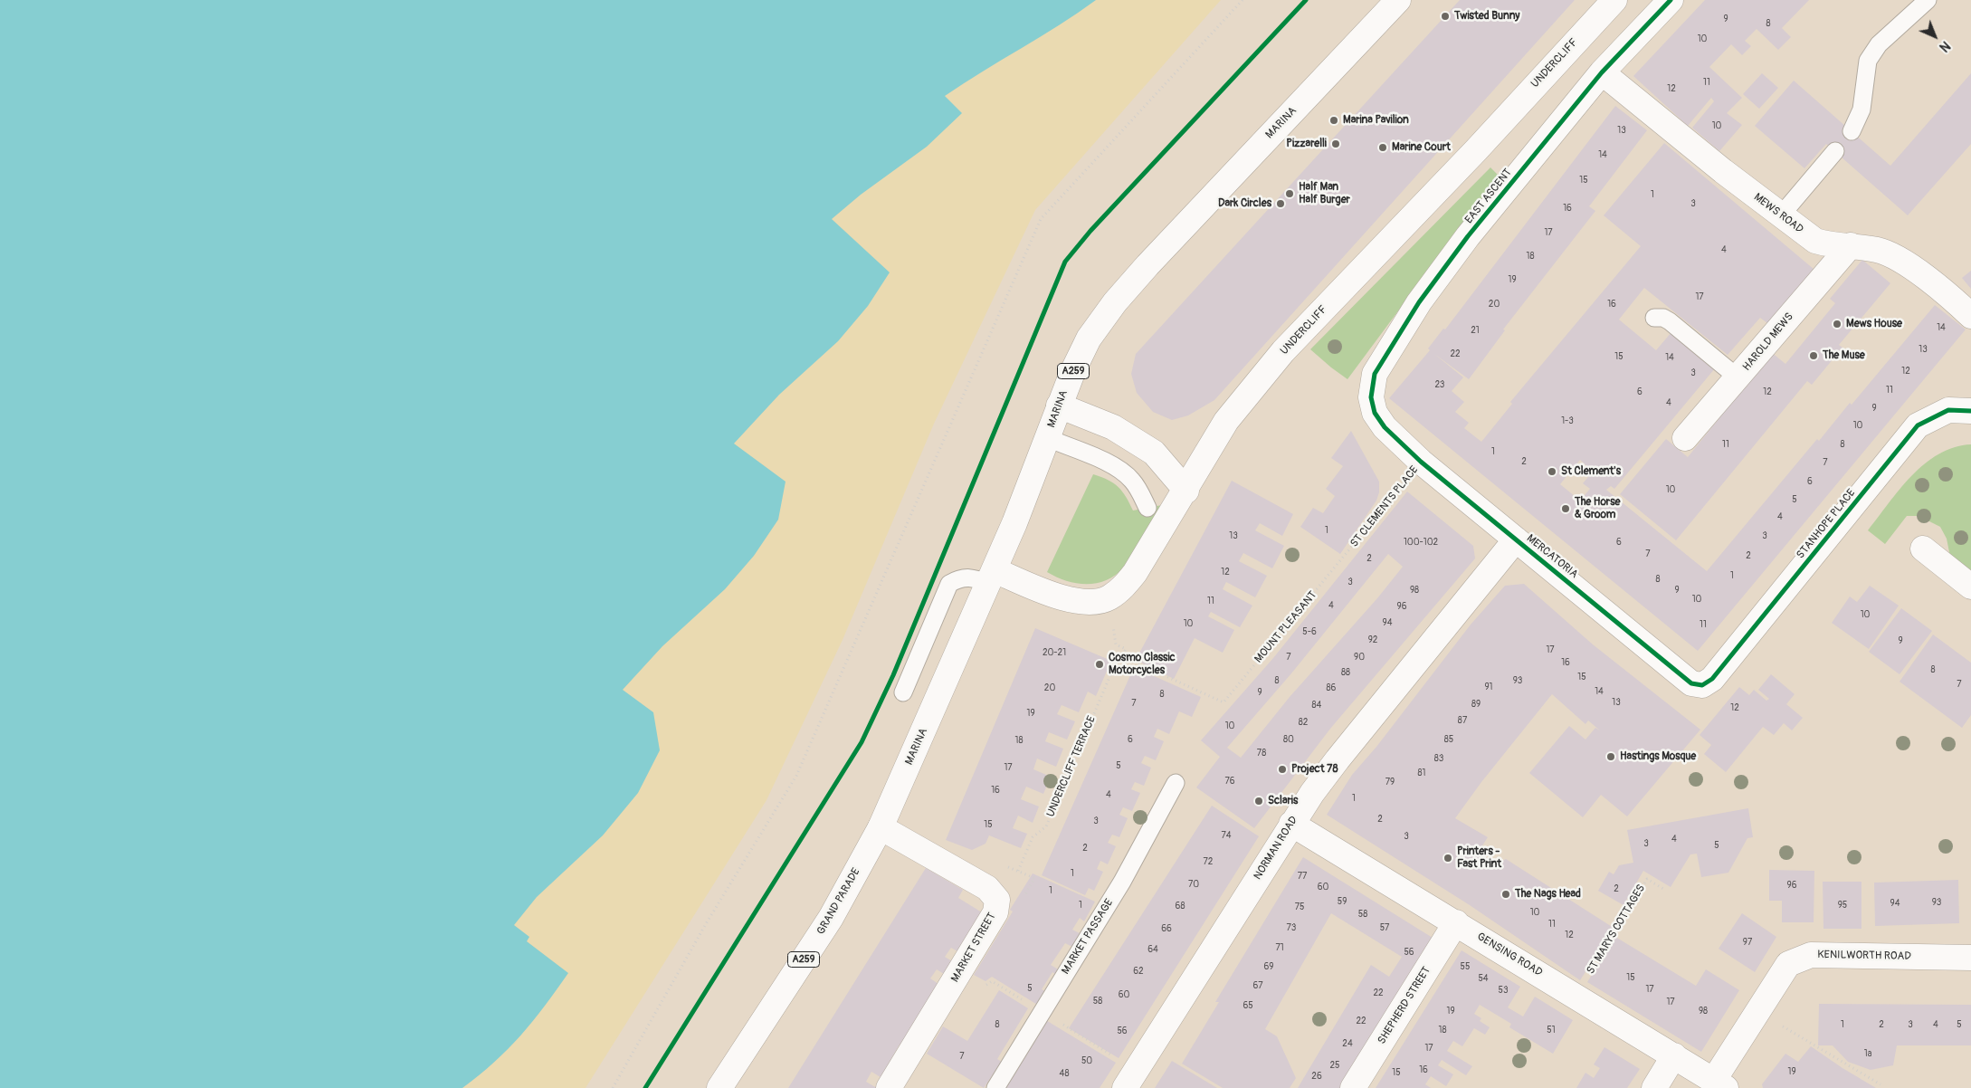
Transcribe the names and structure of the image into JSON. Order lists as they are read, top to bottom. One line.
{"streets":{"main road":["UNDERCLIFF","MARINA","EAST ASCENT","MEWS ROAD","HAROLD MEWS","A259","STANHOPE PLACE","MERCATORIA","NORMAN ROAD","GRAND PARADE","MARKET STREET","GENSING ROAD","KENILWORTH ROAD","SHEPHERD STREET"],"lane":["MARKET PASSAGE"],"path":["MOUNT PLEASANT","UNDERCLIFF TERRACE","ST MARYS COTTAGES"],"cycle path":["ST CLEMENTS PLACE"]},"crossings":[["UNDERCLIFF","MARINA"],["MARINA","GRAND PARADE"],["MARINA","MARKET STREET"],["EAST ASCENT","MEWS ROAD"],["EAST ASCENT","MERCATORIA"],["MEWS ROAD","HAROLD MEWS"],["ST CLEMENTS PLACE","MERCATORIA"],["ST CLEMENTS PLACE","MOUNT PLEASANT"],["STANHOPE PLACE","MERCATORIA"],["MERCATORIA","NORMAN ROAD"],["MOUNT PLEASANT","UNDERCLIFF TERRACE"],["NORMAN ROAD","GENSING ROAD"],["GRAND PARADE","MARKET STREET"],["ST MARYS COTTAGES","GENSING ROAD"],["GENSING ROAD","KENILWORTH ROAD"],["GENSING ROAD","SHEPHERD STREET"]],"places":["Twisted Bunny","Marina Pavilion","Pizzarelli","Marine Court","Half Man Half Burger","Dark Circles","Mews House","The Muse","St Clement's","The Horse & Groom","Cosmo Classic Motorcycles","Hastings Mosque","Project 78","Sclaris","Printers - Fast Print","The Nags Head"],"house_numbers":["9","8","10","11","12","10","13","14","15","1","3","16","17","4","18","19","17","20","16","14","21","13","22","15","14","12","3","23","11","6","12","4","9","1-3","10","11","8","1","2","7","6","10","5","4","1","13","3","100-102","6","7","2","2","12","1","8","3","98","9","10","11","4","96","10","94","10","11","5-6","92","9","17","20-21","7","90","16","8","88","15","8","93","7","91","20","86","14","9","8","13","7","89","84","12","19","87","82","10","6","80","85","18","78","83","5","17","81","76","79","16","4","1","2","3","15","74","3","4","3","5","2","72","1","77","70","96","60","2","1","59","93","94","1","95","68","75","10","58","11","73","57","66","12","97","71","64","56","69","55","62","15","54","67","5","17","53","22","60","58","17","65","19","98","22","8","1","2","3","4","5","18","51","56","24","17","1a","7","50","25","16","19","15","48","26"],"north":"bottom right"}
